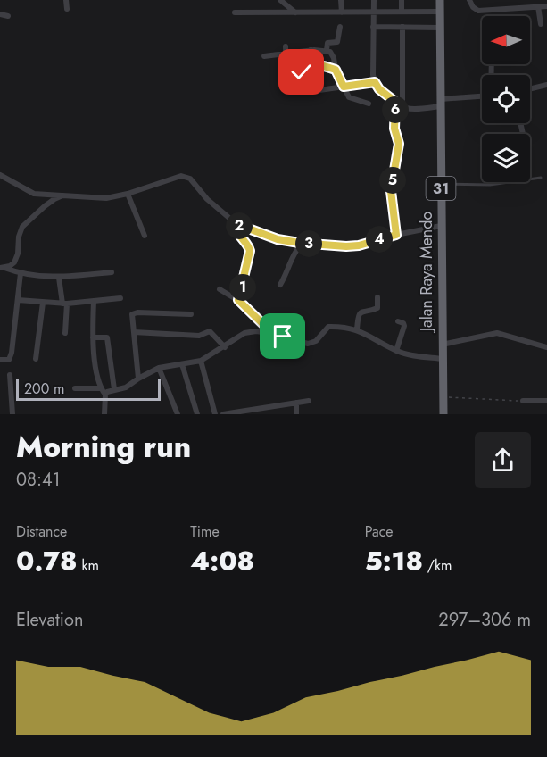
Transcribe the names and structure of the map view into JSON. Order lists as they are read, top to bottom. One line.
{"streets":{"highway":["31","Jalan Raya Mendo"]},"scale_bar":"200 m","north":"left","page":{"pins":["6","5","2","4","3","1"],"scale":"200 m","heading":["Morning run","08:41"],"stats":[["Distance","0.78 km"],["Time","4:08"],["Pace","5:18 /km"]],"chart":["Elevation","297–306 m"]}}
